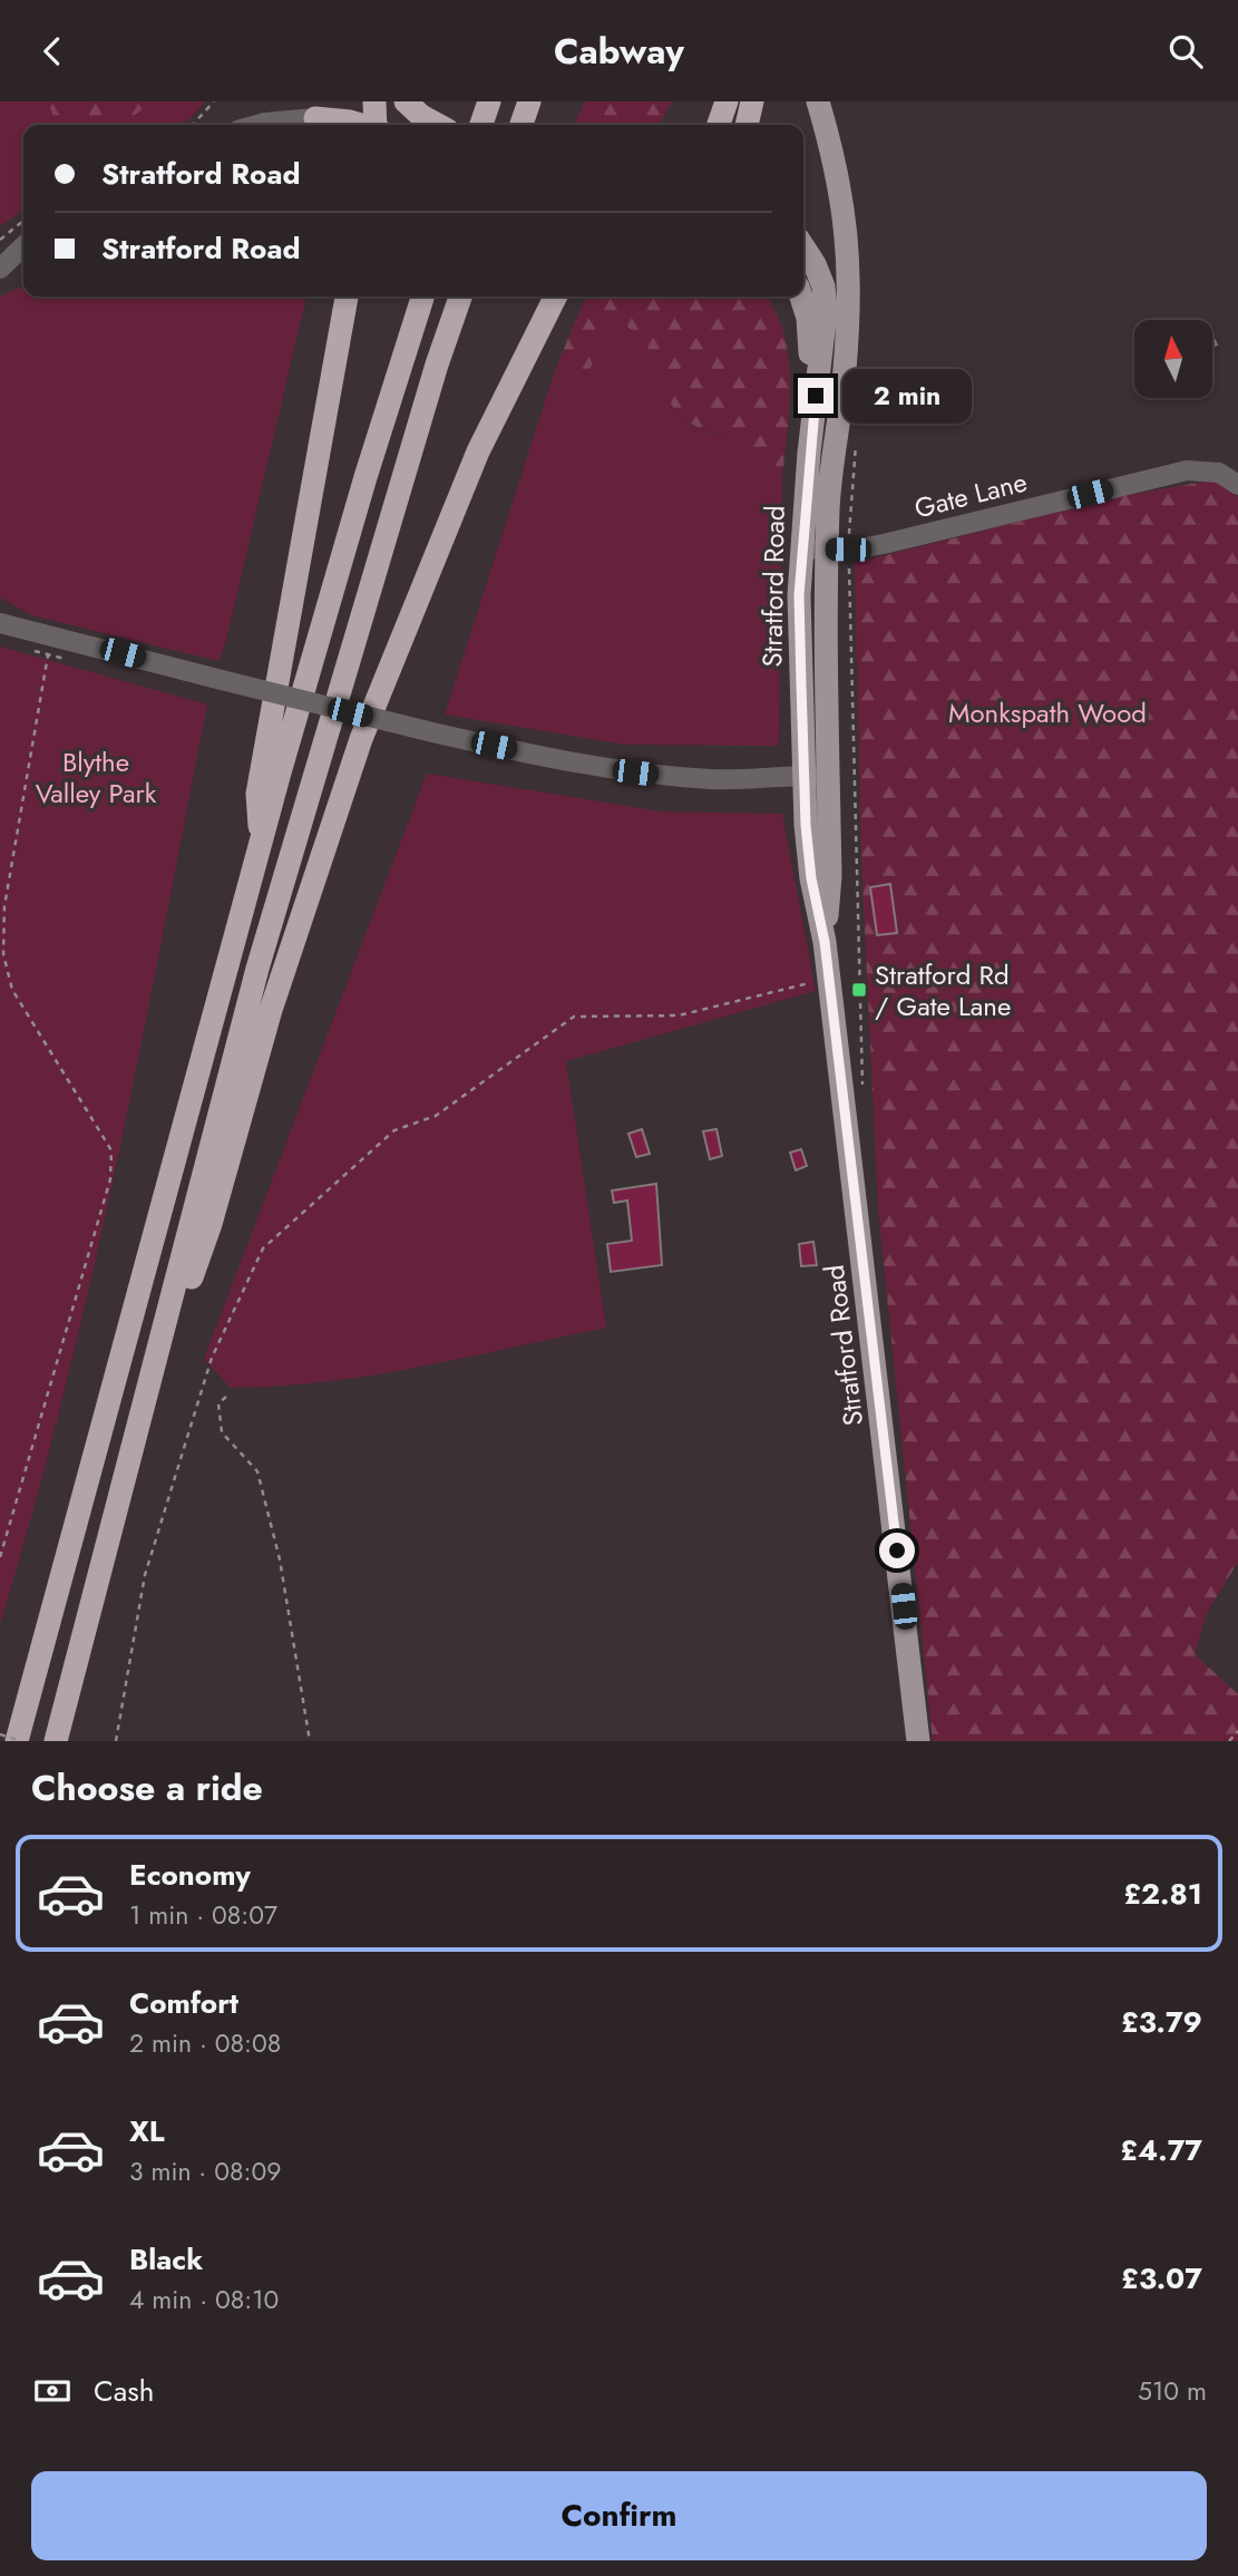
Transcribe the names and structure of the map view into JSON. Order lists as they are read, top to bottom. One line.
{"streets":{"main road":["Stratford Road"],"street":["Gate Lane"]},"crossings":[["Gate Lane","Stratford Road"]],"parks":["Monkspath Wood","Blythe Valley Park"],"places":{"transit":["Stratford Rd / Gate Lane"]},"north":"top","page":{"header":"Cabway","banner":["Stratford Road","Stratford Road"],"bubble":"2 min","heading":"Choose a ride","list":[{"name":"Economy","note":"1 min · 08:07","value":"£2.81"},{"name":"Comfort","note":"2 min · 08:08","value":"£3.79"},{"name":"XL","note":"3 min · 08:09","value":"£4.77"},{"name":"Black","note":"4 min · 08:10","value":"£3.07"}],"pay":["Cash","510 m"],"buttons":"Confirm"}}
